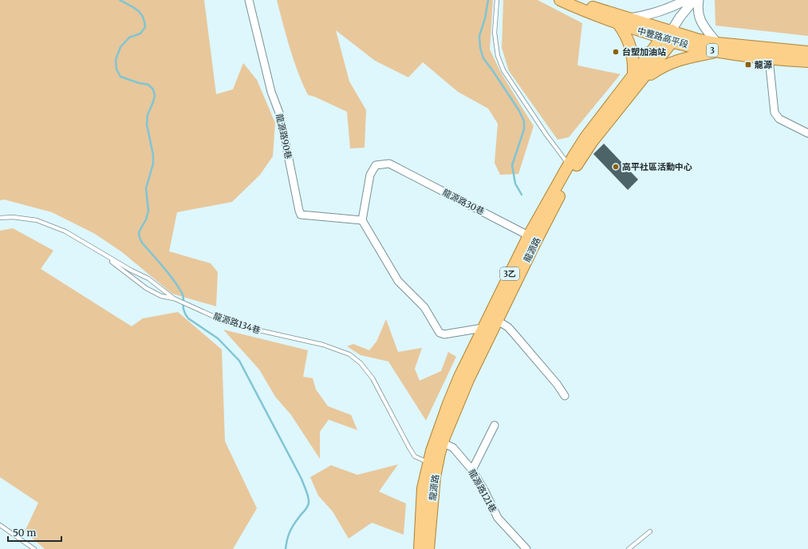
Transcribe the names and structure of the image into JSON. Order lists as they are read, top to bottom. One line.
{"streets":{"main road":["中豐路高平段","3","龍源路","3乙"],"street":["龍源路90巷","龍源路30巷","龍源路121巷"],"lane":["龍源路134巷"]},"crossings":[["中豐路高平段","3乙"],["龍源路90巷","龍源路30巷"],["龍源路30巷","龍源路"],["龍源路30巷","3乙"],["龍源路","3乙"],["龍源路","龍源路134巷"],["3乙","龍源路134巷"],["3乙","龍源路121巷"]],"places":{"other":["台塑加油站","高平社區活動中心"],"transit":["龍源"]},"scale_bar":"50 m"}
